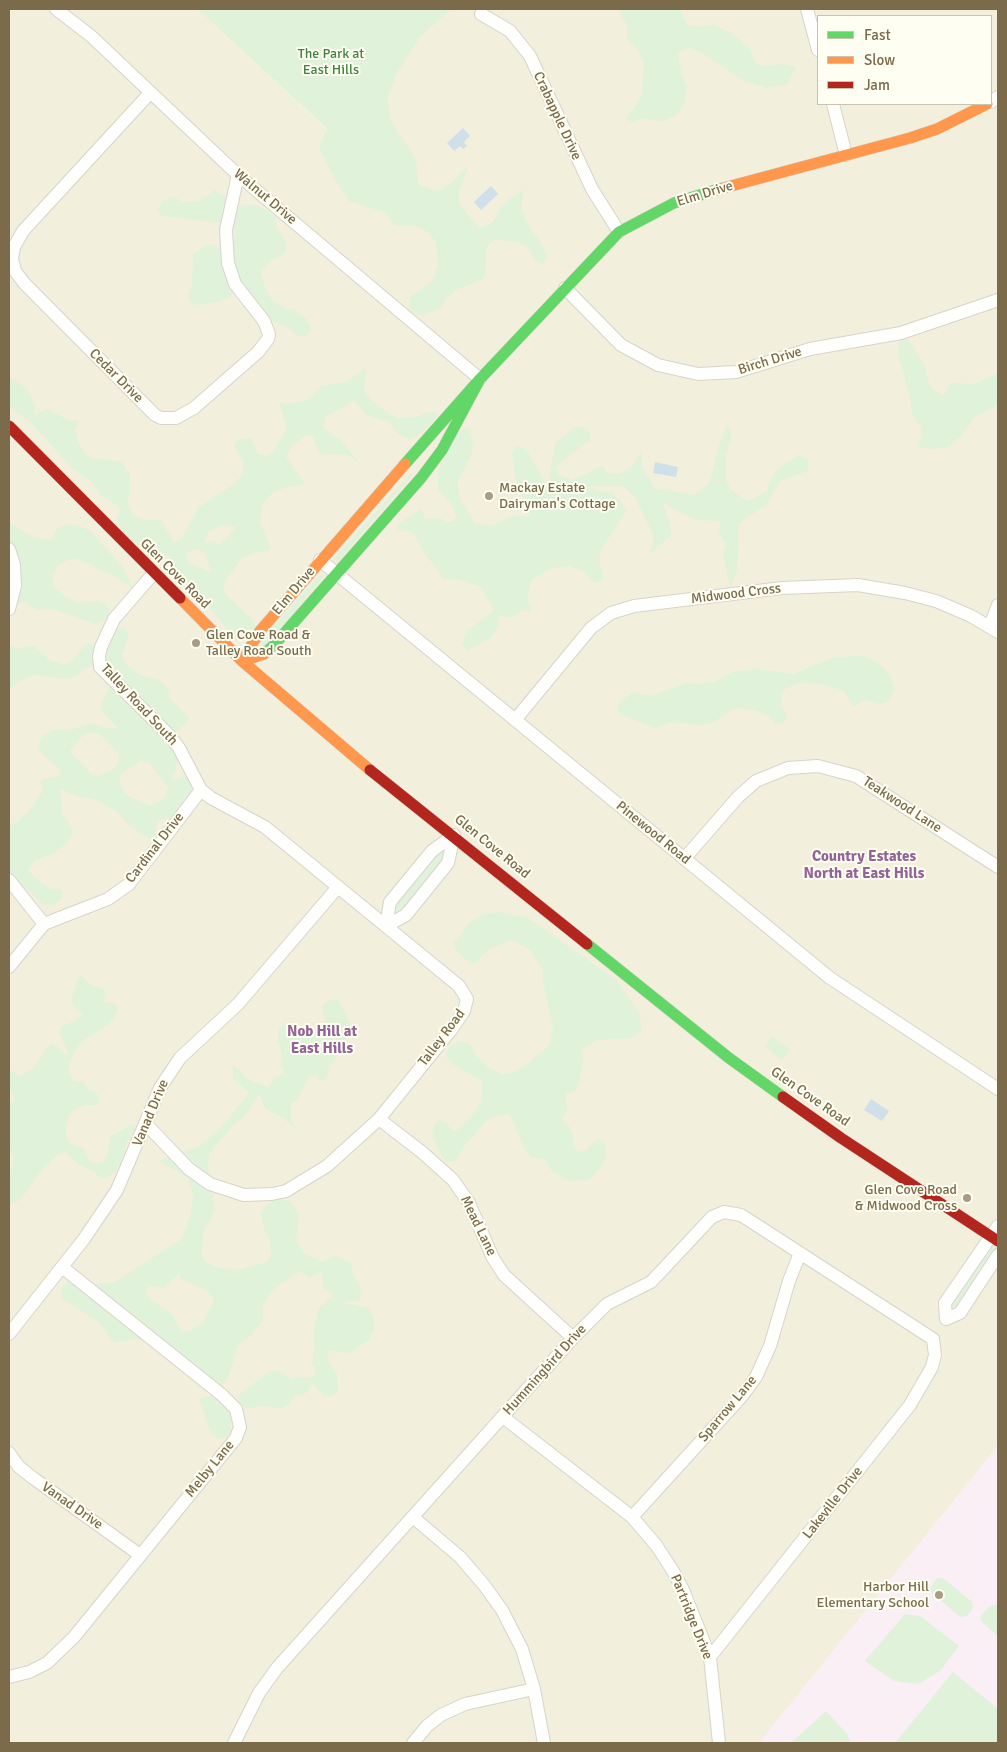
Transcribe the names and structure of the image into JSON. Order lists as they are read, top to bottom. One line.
{"streets":{"street":["Crabapple Drive","Elm Drive","Walnut Drive","Birch Drive","Cedar Drive","Glen Cove Road","Midwood Cross","Talley Road South","Teakwood Lane","Pinewood Road","Cardinal Drive","Talley Road","Vanad Drive","Mead Lane","Hummingbird Drive","Sparrow Lane","Melby Lane","Lakeville Drive","Partridge Drive"]},"crossings":[["Crabapple Drive","Elm Drive"],["Elm Drive","Walnut Drive"],["Elm Drive","Birch Drive"],["Elm Drive","Glen Cove Road"],["Elm Drive","Pinewood Road"],["Walnut Drive","Cedar Drive"],["Glen Cove Road","Talley Road South"],["Midwood Cross","Pinewood Road"],["Talley Road South","Cardinal Drive"],["Talley Road South","Talley Road"],["Teakwood Lane","Pinewood Road"],["Cardinal Drive","Talley Road"],["Talley Road","Vanad Drive"],["Talley Road","Mead Lane"],["Vanad Drive","Melby Lane"],["Mead Lane","Hummingbird Drive"],["Hummingbird Drive","Sparrow Lane"],["Hummingbird Drive","Lakeville Drive"],["Hummingbird Drive","Partridge Drive"],["Sparrow Lane","Partridge Drive"],["Lakeville Drive","Partridge Drive"]],"districts":["Country Estates North at East Hills","Nob Hill at East Hills"],"parks":["The Park at East Hills"],"places":["Mackay Estate Dairyman's Cottage","Glen Cove Road & Talley Road South","Glen Cove Road & Midwood Cross","Harbor Hill Elementary School"],"legend":["Fast","Slow","Jam"]}
